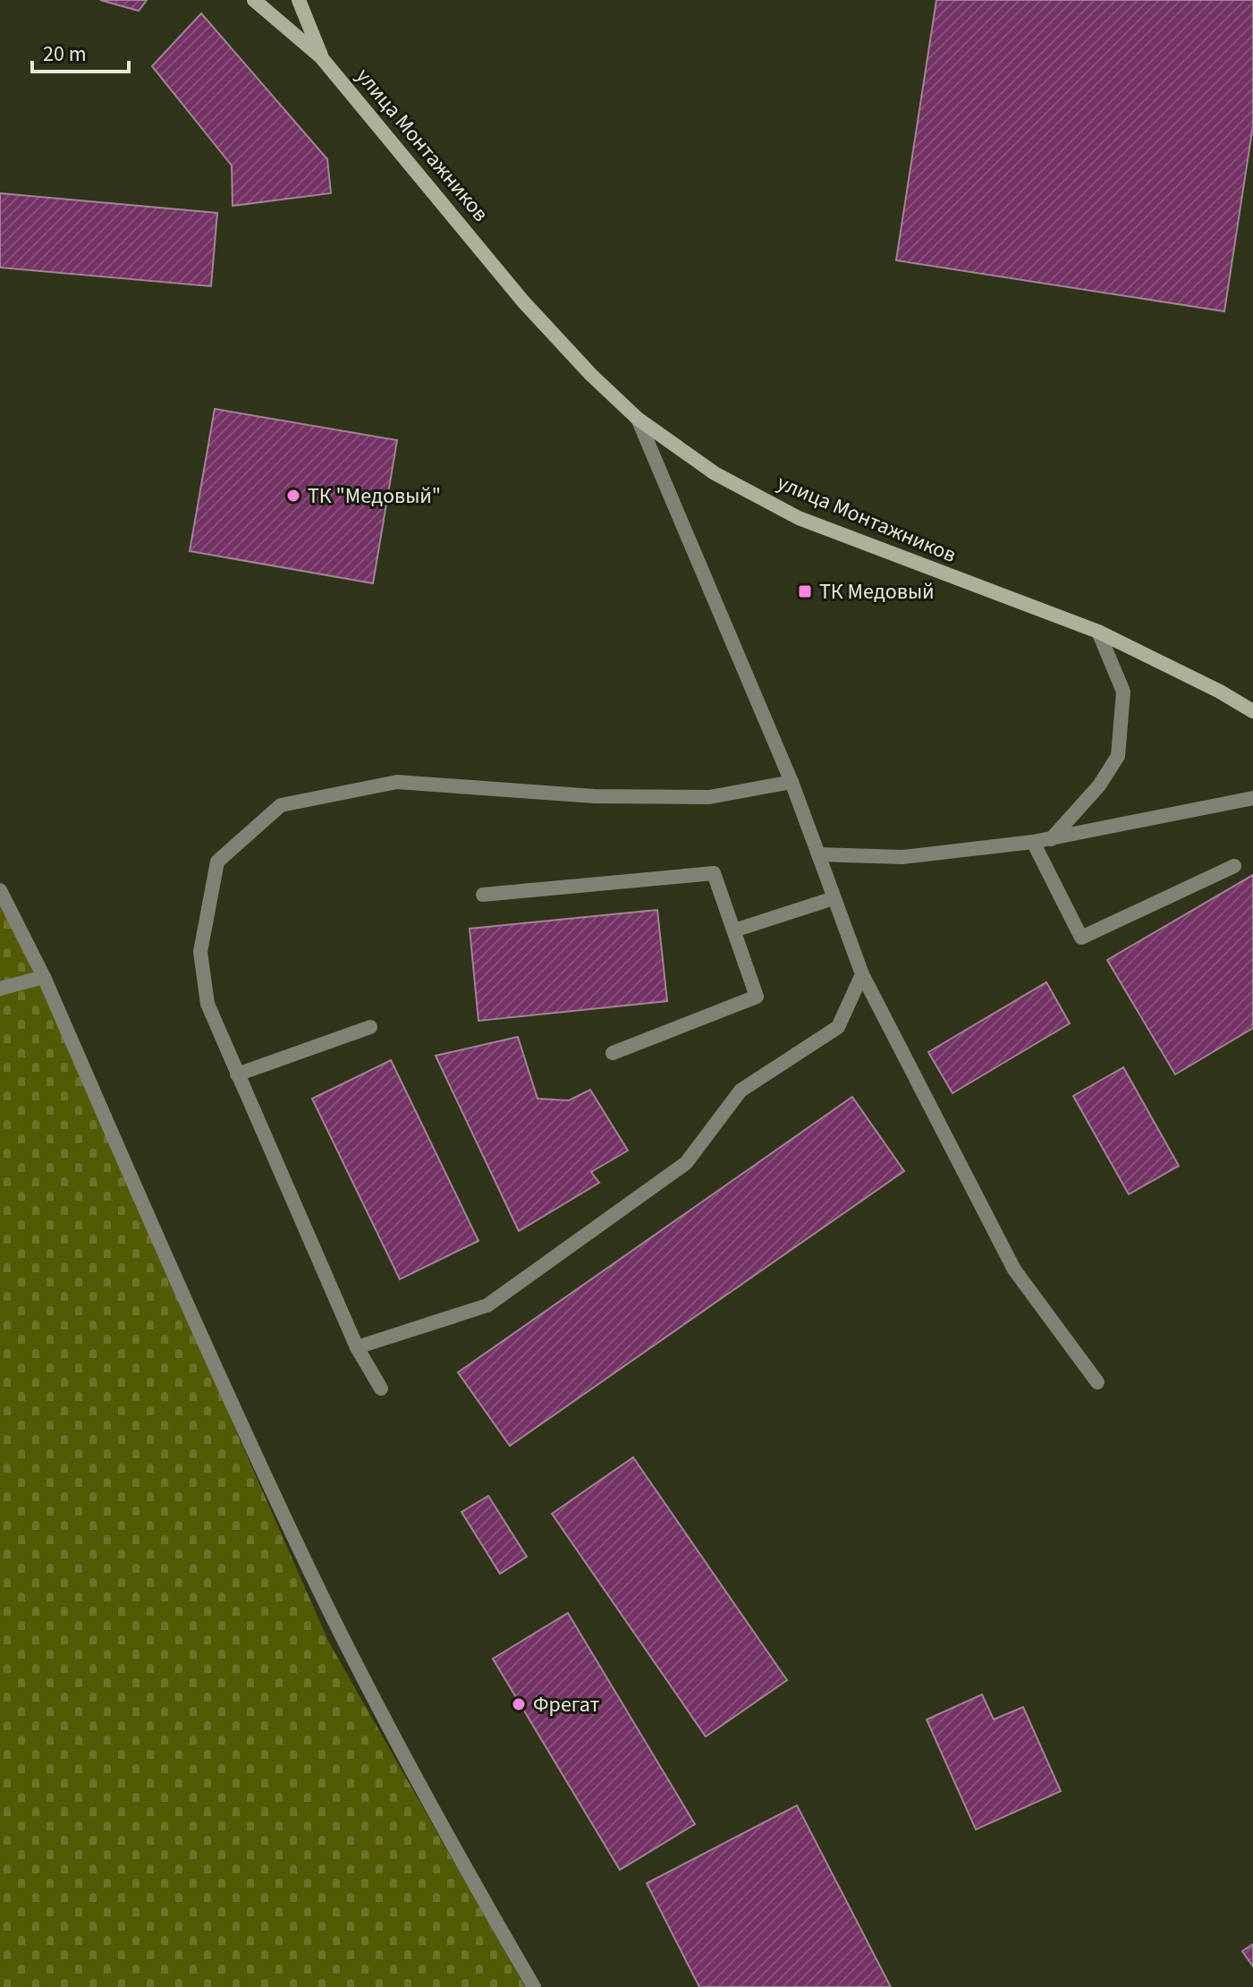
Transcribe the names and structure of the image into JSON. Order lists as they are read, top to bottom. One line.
{"streets":{"main road":["улица Монтажников"]},"places":{"other":["ТК \"Медовый\"","Фрегат"],"transit":["ТК Медовый"]},"scale_bar":"20 m"}
